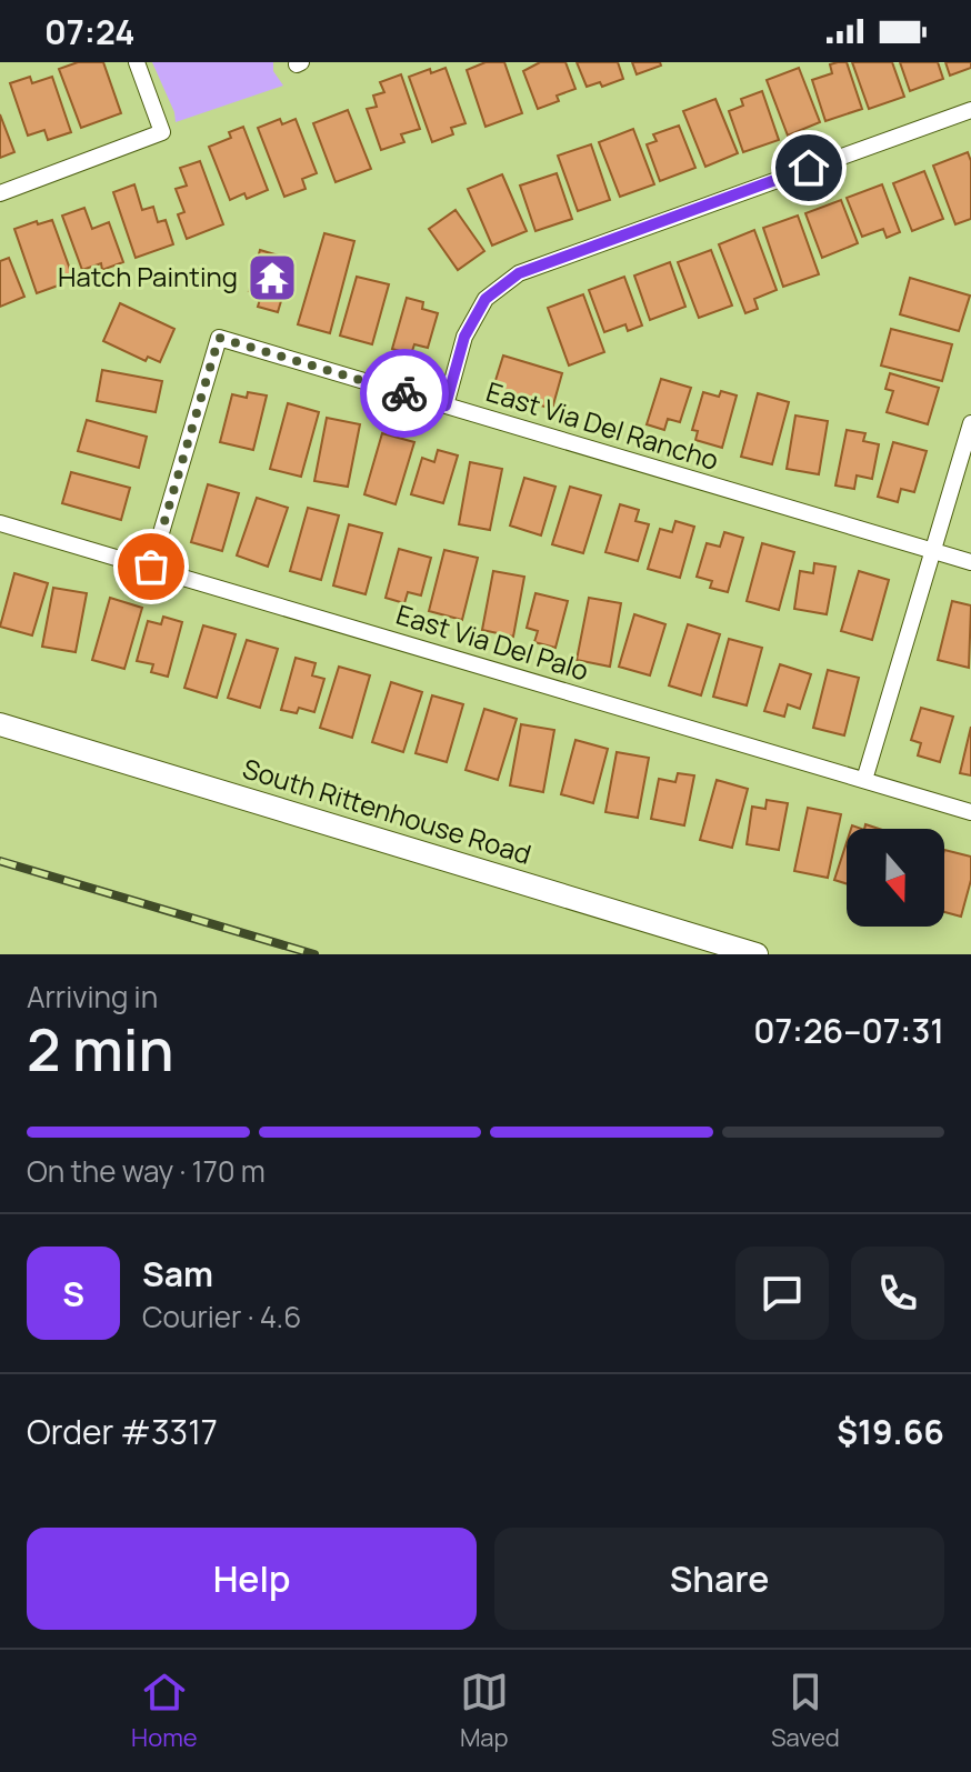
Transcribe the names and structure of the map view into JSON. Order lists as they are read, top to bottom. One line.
{"streets":{"main road":["South Rittenhouse Road"],"street":["East Via Del Rancho","East Via Del Palo"]},"crossings":[["East Via Del Rancho","East Via Del Palo"]],"places":{"temple":["Hatch Painting"]},"north":"bottom","page":{"status":"07:24","heading":["2 min","Arriving in","07:26–07:31"],"panel":["Sam","Courier · 4.6","Order #3317","$19.66"],"bar":"On the way · 170 m","round":"S","buttons":["Help","Share"],"tabs":["Home","Map","Saved"]}}
